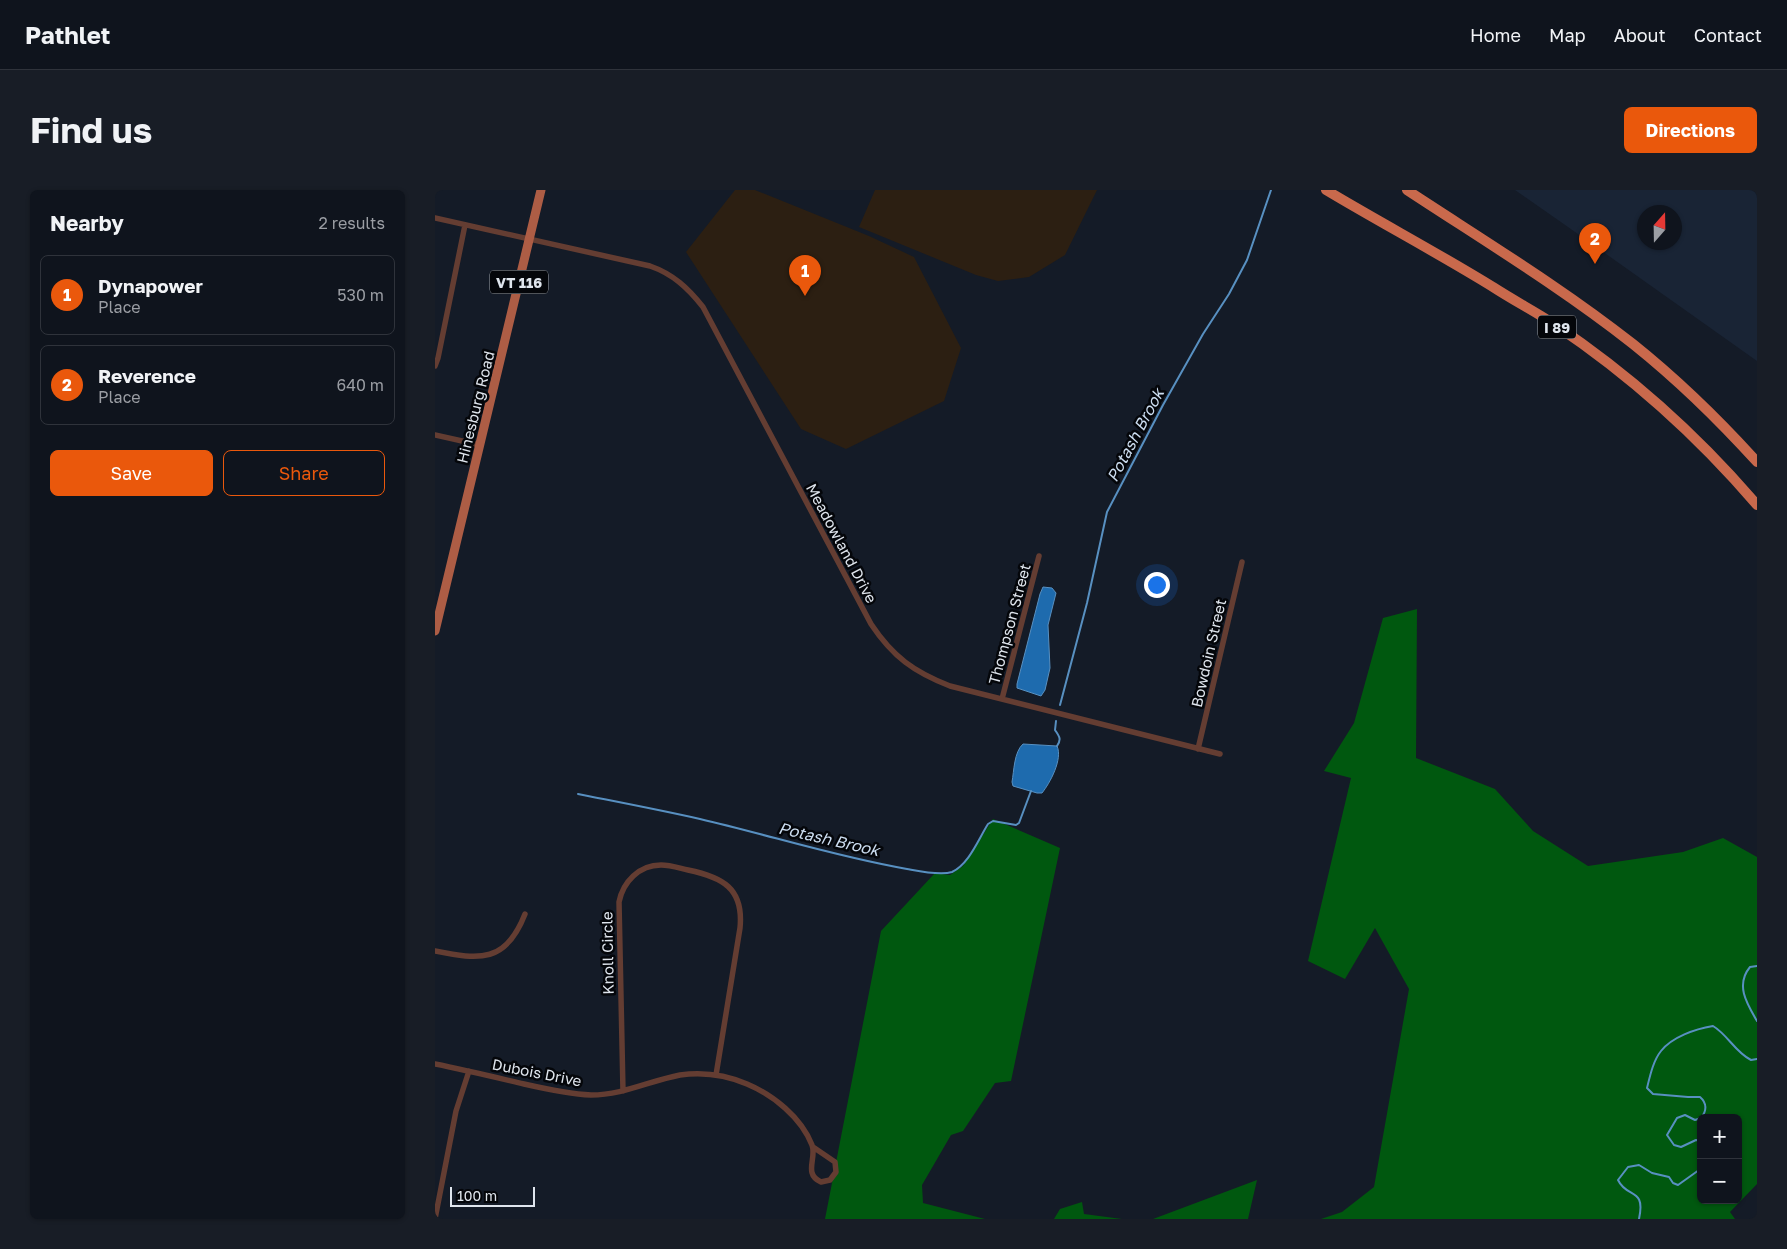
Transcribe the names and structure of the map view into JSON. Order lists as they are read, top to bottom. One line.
{"streets":{"highway":["I 89"],"main road":["VT 116","Hinesburg Road"],"street":["Meadowland Drive","Thompson Street","Bowdoin Street","Knoll Circle","Dubois Drive"]},"crossings":[["Hinesburg Road","Meadowland Drive"],["Meadowland Drive","Thompson Street"],["Meadowland Drive","Bowdoin Street"],["Knoll Circle","Dubois Drive"]],"water":["Potash Brook"],"scale_bar":"100 m","north":"top","page":{"header":"Pathlet","nav":["Home","Map","About","Contact"],"buttons":["Directions",["Save","Share"]],"title":"Find us","heading":["Nearby","2 results"],"pins":["2","1"],"list":[{"mark":"1","name":"Dynapower","note":"Place","value":"530 m"},{"mark":"2","name":"Reverence","note":"Place","value":"640 m"}],"map_buttons":["+","−"],"scale":"100 m"}}
